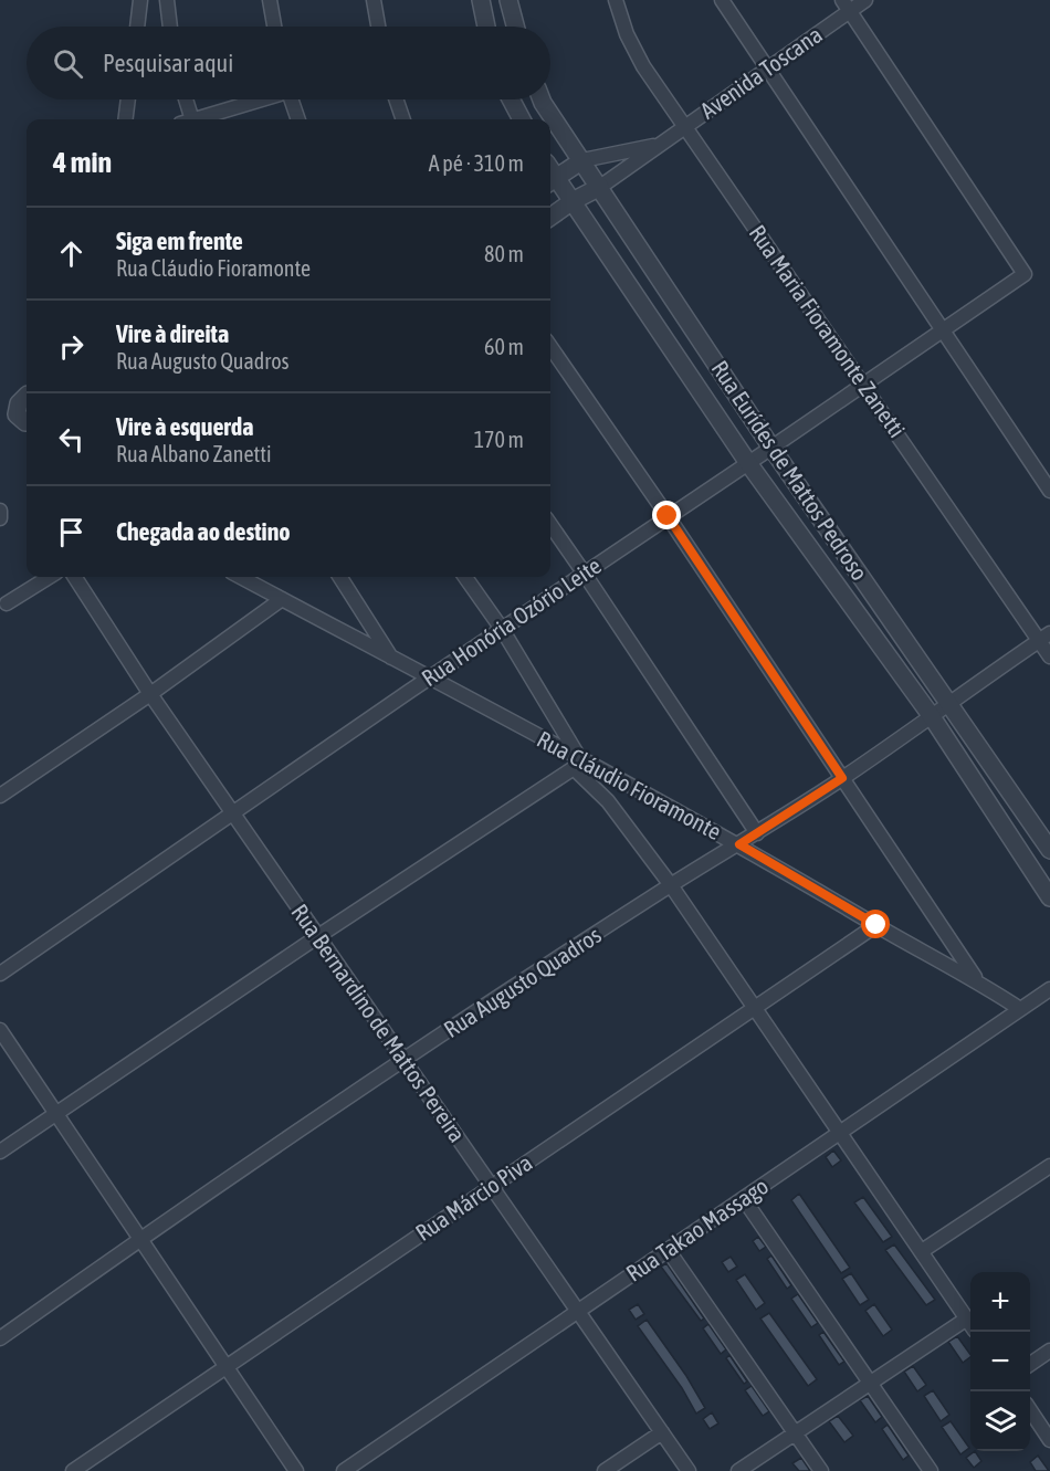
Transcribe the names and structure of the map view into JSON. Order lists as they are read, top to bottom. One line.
{"streets":{"street":["Avenida Toscana","Rua Maria Fioramonte Zanetti","Rua Eurídes de Mattos Pedroso","Rua Honória Ozório Leite","Rua Cláudio Fioramonte","Rua Augusto Quadros","Rua Bernardino de Mattos Pereira","Rua Márcio Piva","Rua Takao Massago"]},"crossings":[["Avenida Toscana","Rua Maria Fioramonte Zanetti"],["Avenida Toscana","Rua Eurídes de Mattos Pedroso"],["Avenida Toscana","Rua Honória Ozório Leite"],["Rua Maria Fioramonte Zanetti","Rua Honória Ozório Leite"],["Rua Maria Fioramonte Zanetti","Rua Augusto Quadros"],["Rua Eurídes de Mattos Pedroso","Rua Honória Ozório Leite"],["Rua Eurídes de Mattos Pedroso","Rua Augusto Quadros"],["Rua Honória Ozório Leite","Rua Cláudio Fioramonte"],["Rua Honória Ozório Leite","Rua Bernardino de Mattos Pereira"],["Rua Cláudio Fioramonte","Rua Augusto Quadros"],["Rua Cláudio Fioramonte","Rua Márcio Piva"],["Rua Cláudio Fioramonte","Rua Takao Massago"],["Rua Augusto Quadros","Rua Bernardino de Mattos Pereira"],["Rua Bernardino de Mattos Pereira","Rua Márcio Piva"],["Rua Bernardino de Mattos Pereira","Rua Takao Massago"]],"page":{"search":"Pesquisar aqui","heading":["4 min","A pé · 310 m"],"list":[["Siga em frente","Rua Cláudio Fioramonte","80 m"],["Vire à direita","Rua Augusto Quadros","60 m"],["Vire à esquerda","Rua Albano Zanetti","170 m"],"Chegada ao destino"],"map_buttons":["+","−"]}}
